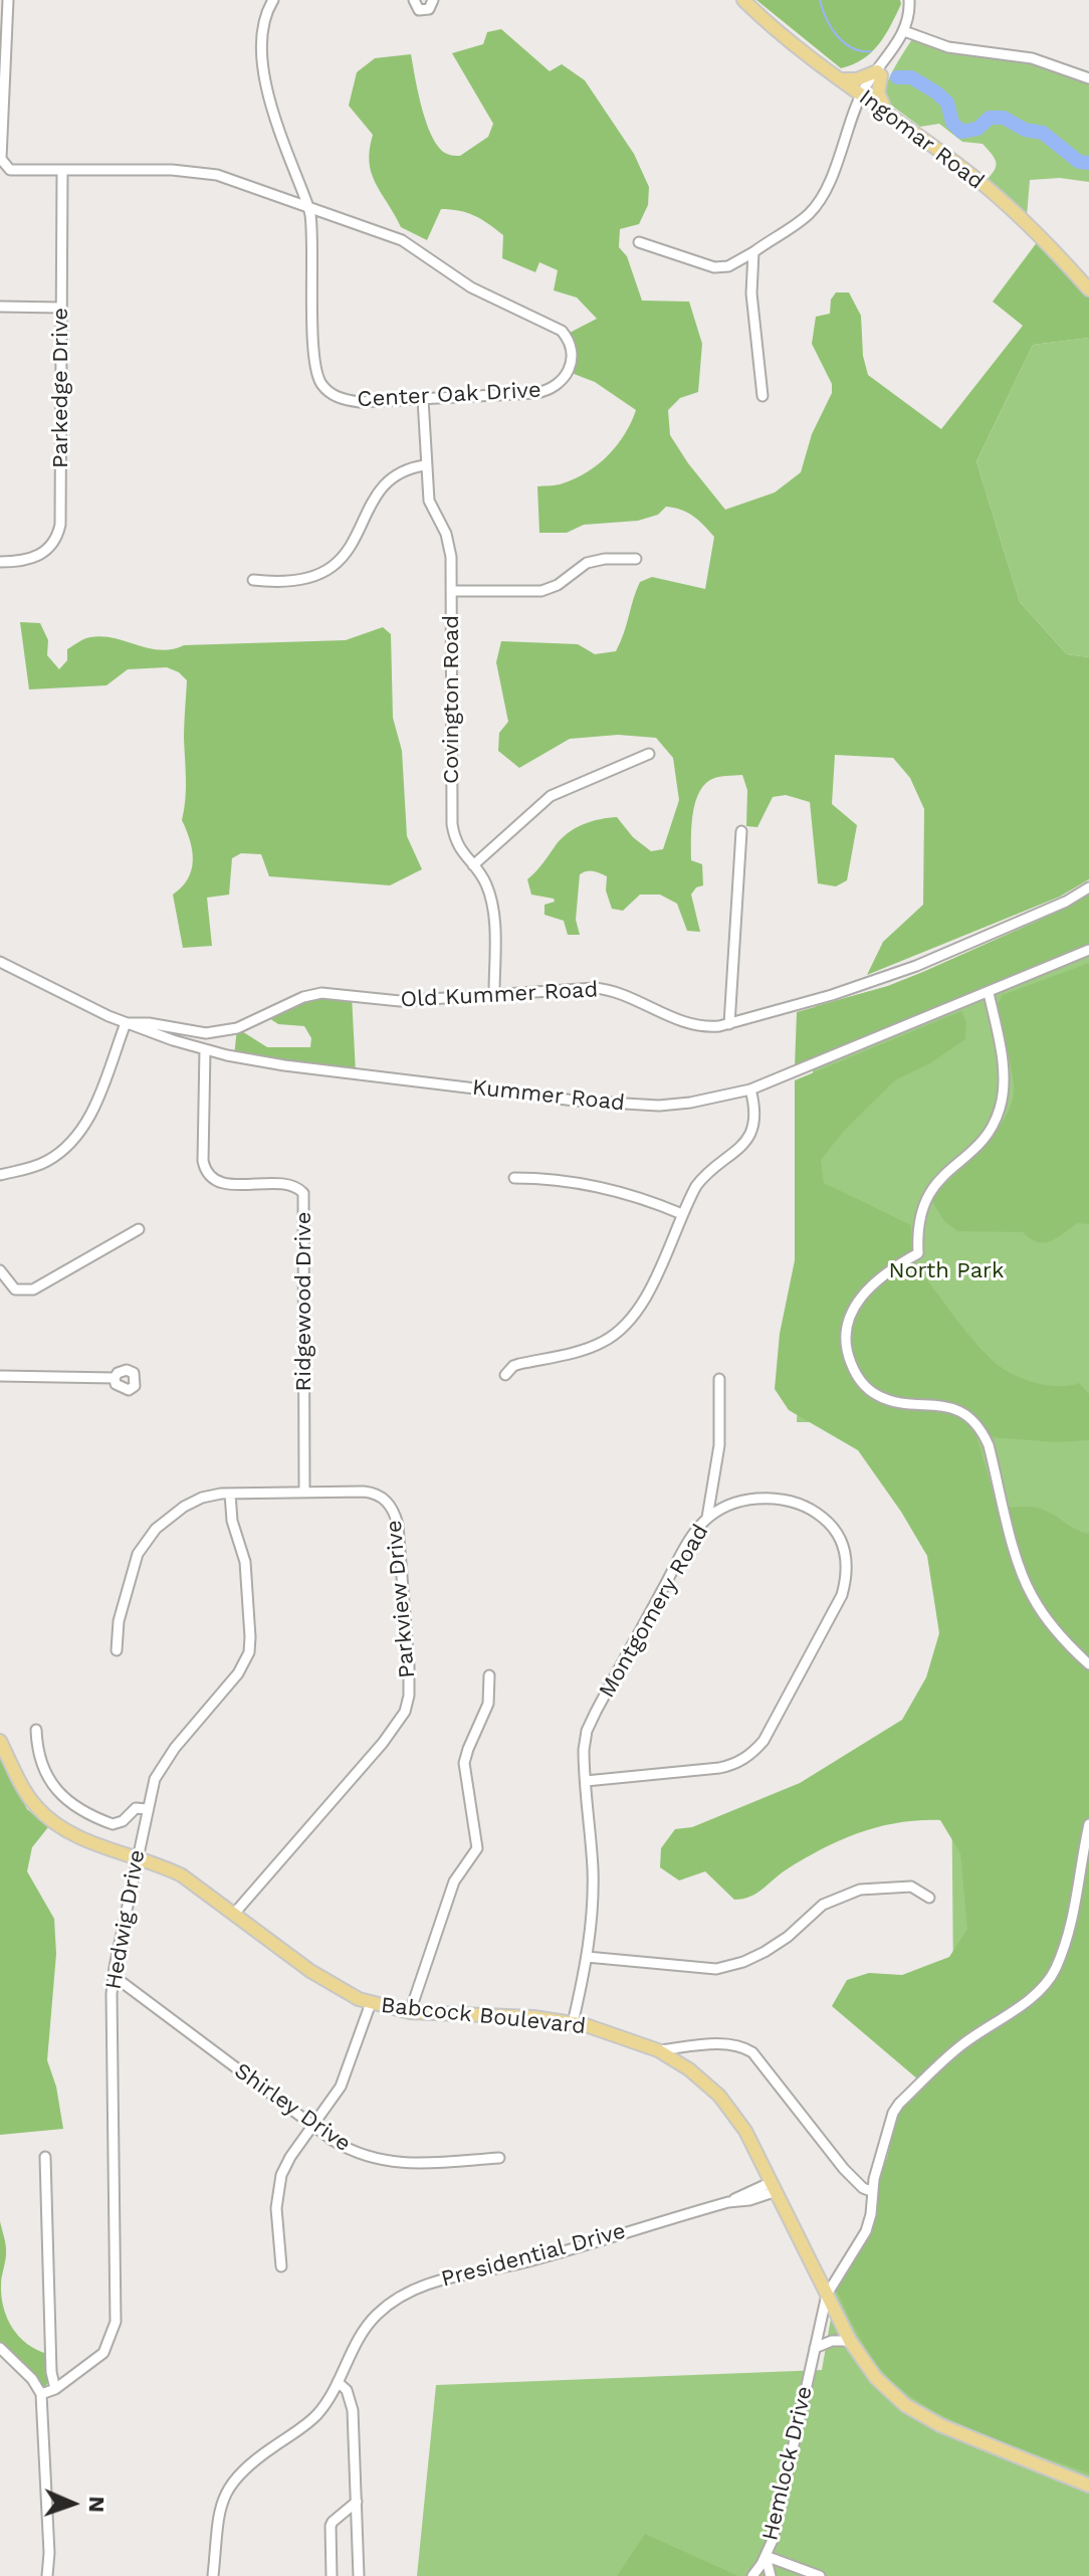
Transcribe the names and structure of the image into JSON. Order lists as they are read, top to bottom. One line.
{"streets":{"main road":["Ingomar Road","Babcock Boulevard"],"street":["Parkedge Drive","Center Oak Drive","Covington Road","Old Kummer Road","Kummer Road","Ridgewood Drive","Parkview Drive","Montgomery Road","Hedwig Drive","Shirley Drive","Presidential Drive","Hemlock Drive"]},"crossings":[["Center Oak Drive","Covington Road"],["Covington Road","Old Kummer Road"],["Old Kummer Road","Kummer Road"],["Kummer Road","Ridgewood Drive"],["Ridgewood Drive","Parkview Drive"],["Parkview Drive","Hedwig Drive"],["Parkview Drive","Babcock Boulevard"],["Montgomery Road","Babcock Boulevard"],["Hedwig Drive","Babcock Boulevard"],["Hedwig Drive","Shirley Drive"],["Babcock Boulevard","Presidential Drive"],["Babcock Boulevard","Hemlock Drive"]],"parks":["North Park"],"north":"right"}
